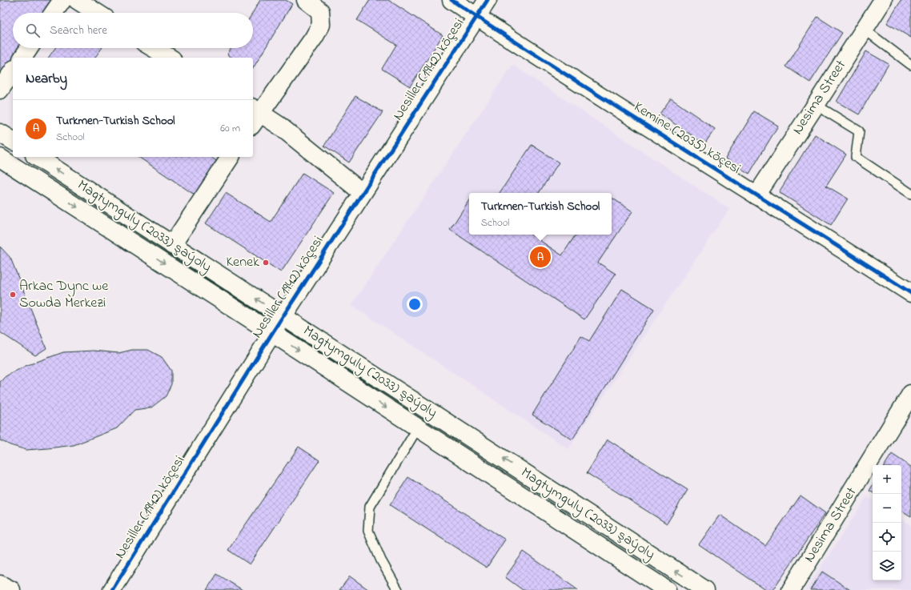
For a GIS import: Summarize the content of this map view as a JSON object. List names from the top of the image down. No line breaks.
{"streets":{"street":["Nesiller (1942) köçesi","Nesima Street","Kemine (2035) köçesi","Magtymguly (2033) şaýoly"]},"crossings":[["Nesiller (1942) köçesi","Kemine (2035) köçesi"],["Nesiller (1942) köçesi","Magtymguly (2033) şaýoly"],["Nesima Street","Kemine (2035) köçesi"]],"places":["Kenek","Arkac Dync we Sowda Merkezi"],"page":{"search":"Search here","heading":"Nearby","list":[{"mark":"A","name":"Turkmen-Turkish School","note":"School","value":"60 m"}],"popup":["Turkmen-Turkish School","School"],"pins":"A","map_buttons":["+","−"]}}
